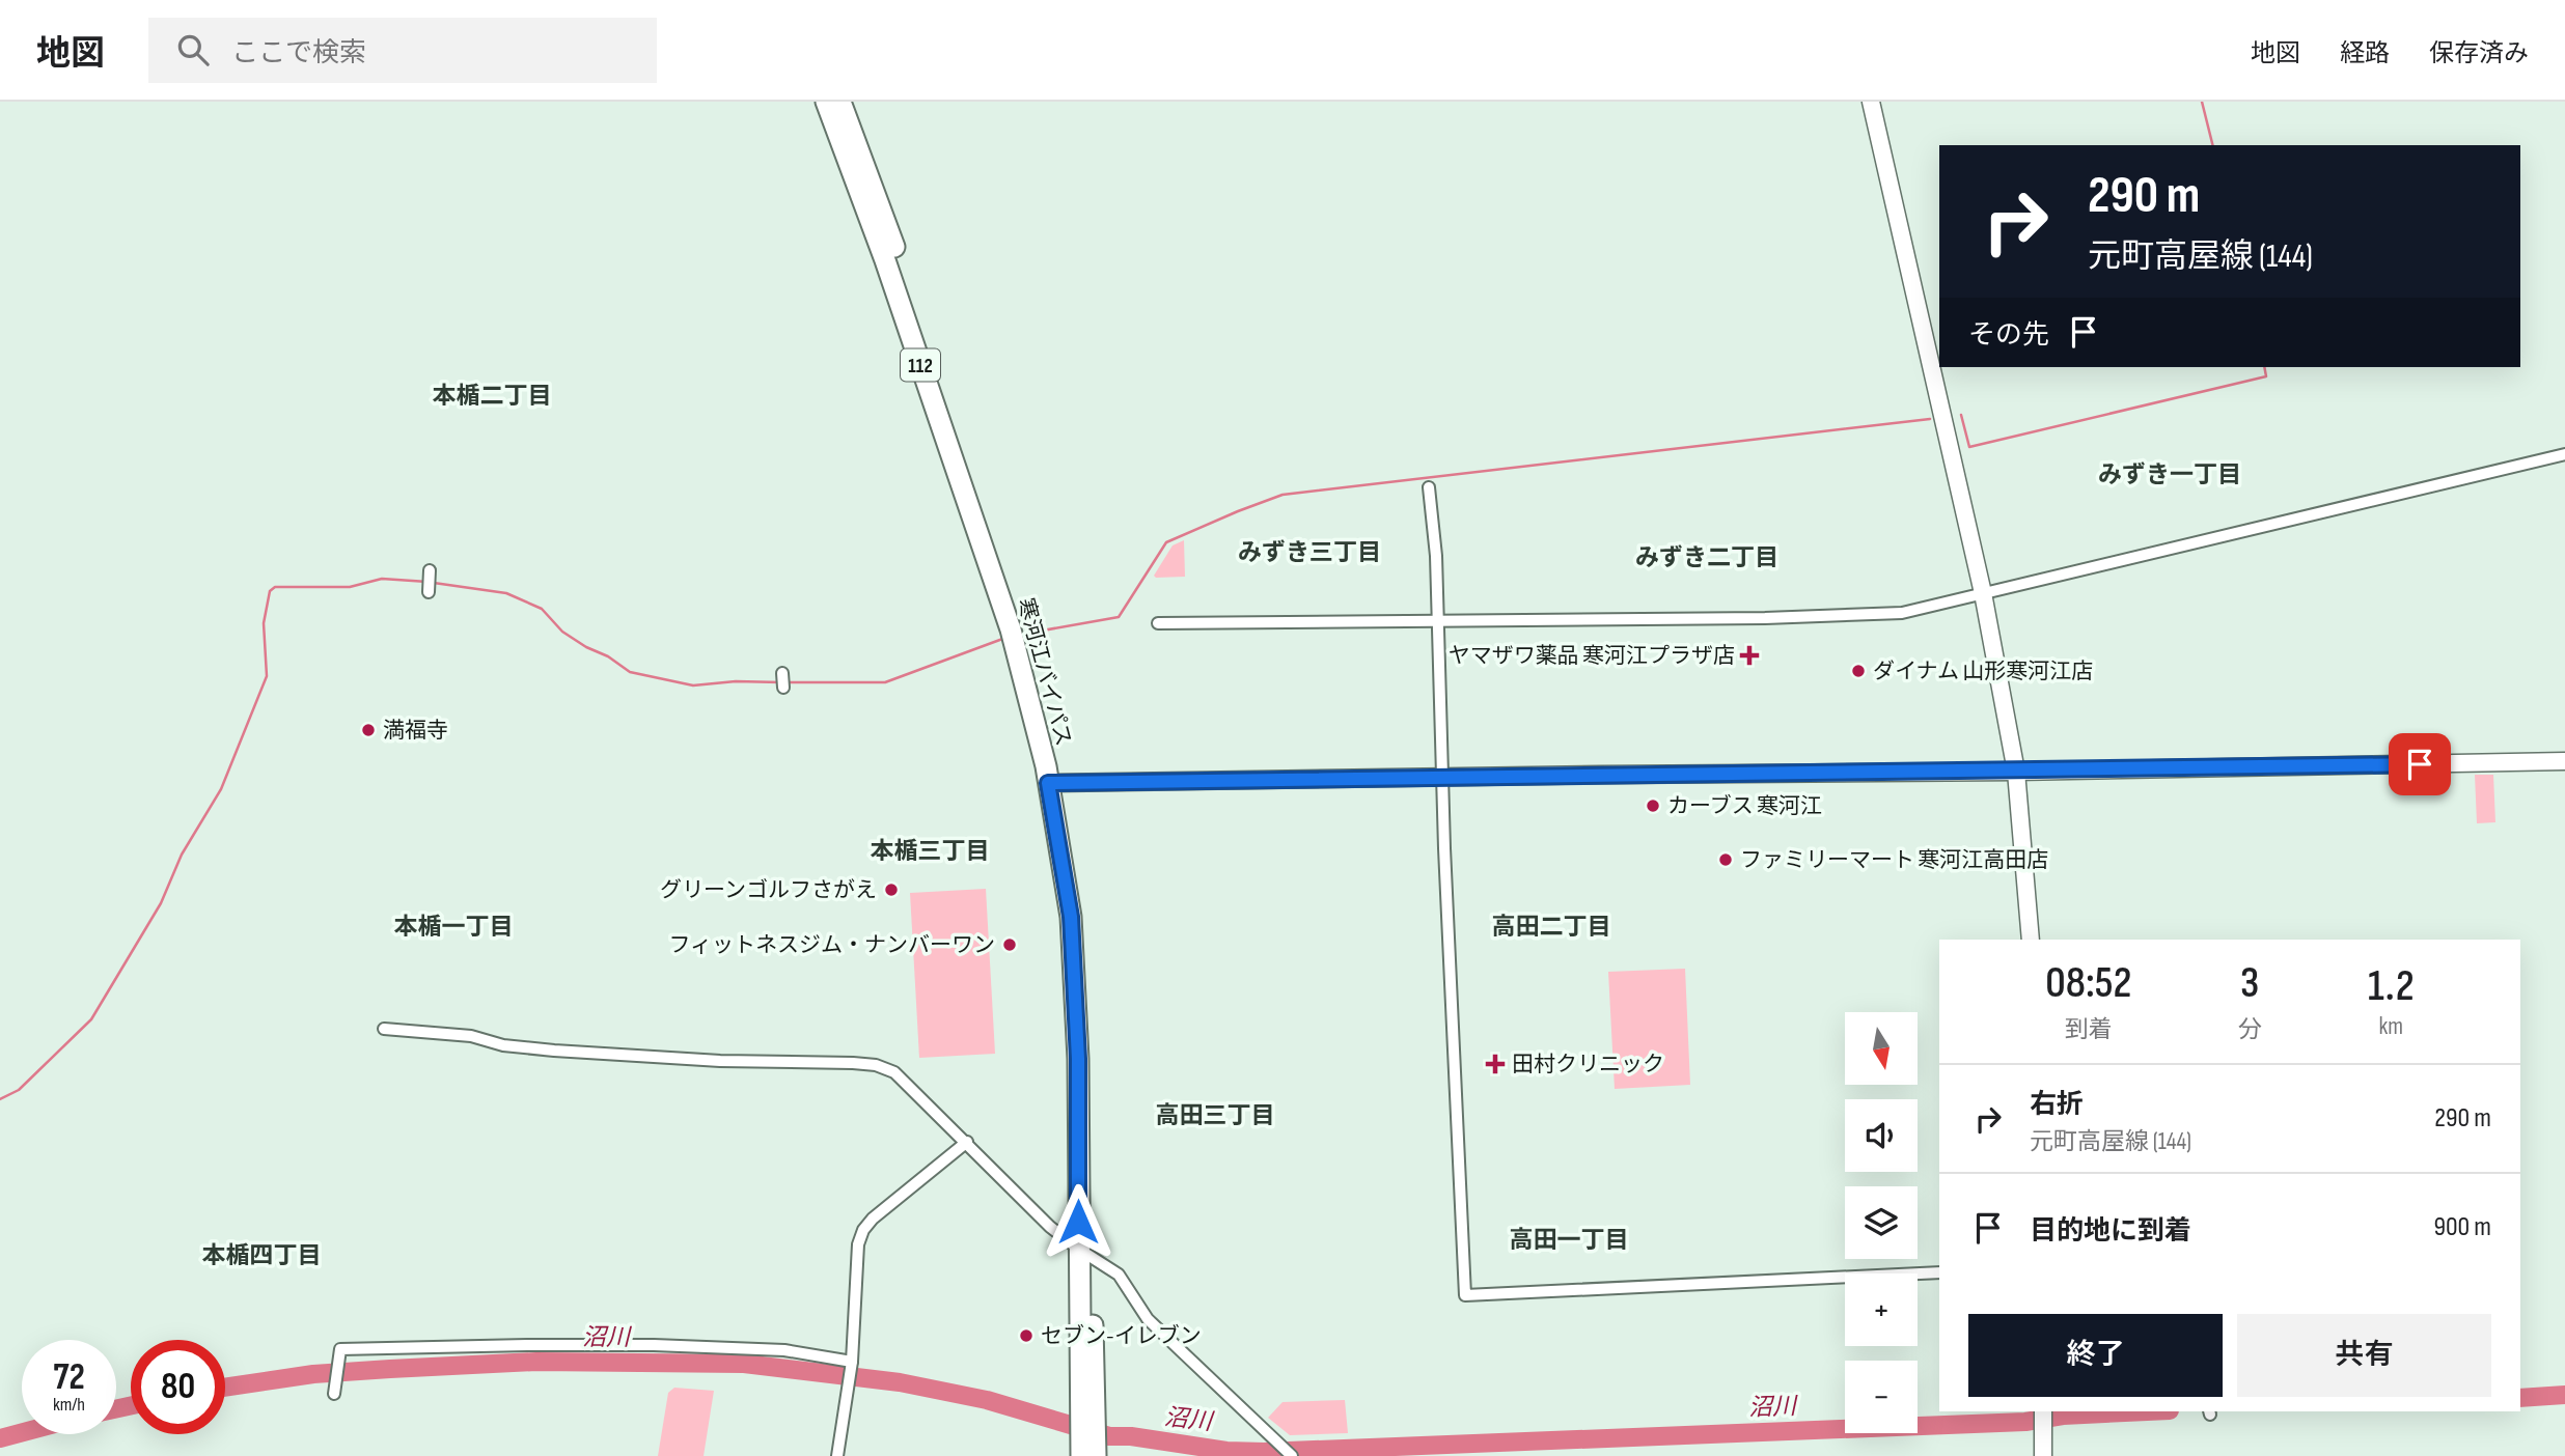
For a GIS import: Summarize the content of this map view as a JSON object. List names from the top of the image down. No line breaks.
{"streets":{"highway":["112","寒河江バイパス"]},"districts":["本楯二丁目","みずき一丁目","みずき三丁目","みずき二丁目","本楯三丁目","本楯一丁目","高田二丁目","高田三丁目","高田一丁目","本楯四丁目"],"water":["沼川"],"places":{"health":["ヤマザワ薬品 寒河江プラザ店","田村クリニック"],"other":["ダイナム 山形寒河江店","満福寺","カーブス 寒河江","ファミリーマート 寒河江高田店","グリーンゴルフさがえ","フィットネスジム・ナンバーワン","セブン-イレブン"]},"north":"bottom","page":{"header":"地図","search":"ここで検索","nav":["地図","経路","保存済み"],"turn":["290 m","元町高屋線 (144)"],"then":"その先","eta":["08:52","到着","3","分","1.2","km"],"map_buttons":["+","−"],"list":[{"name":"右折","note":"元町高屋線 (144)","value":"290 m"},{"name":"目的地に到着","value":"900 m"}],"buttons":["終了","共有"],"speed":"72 km/h","limit":"80"}}
